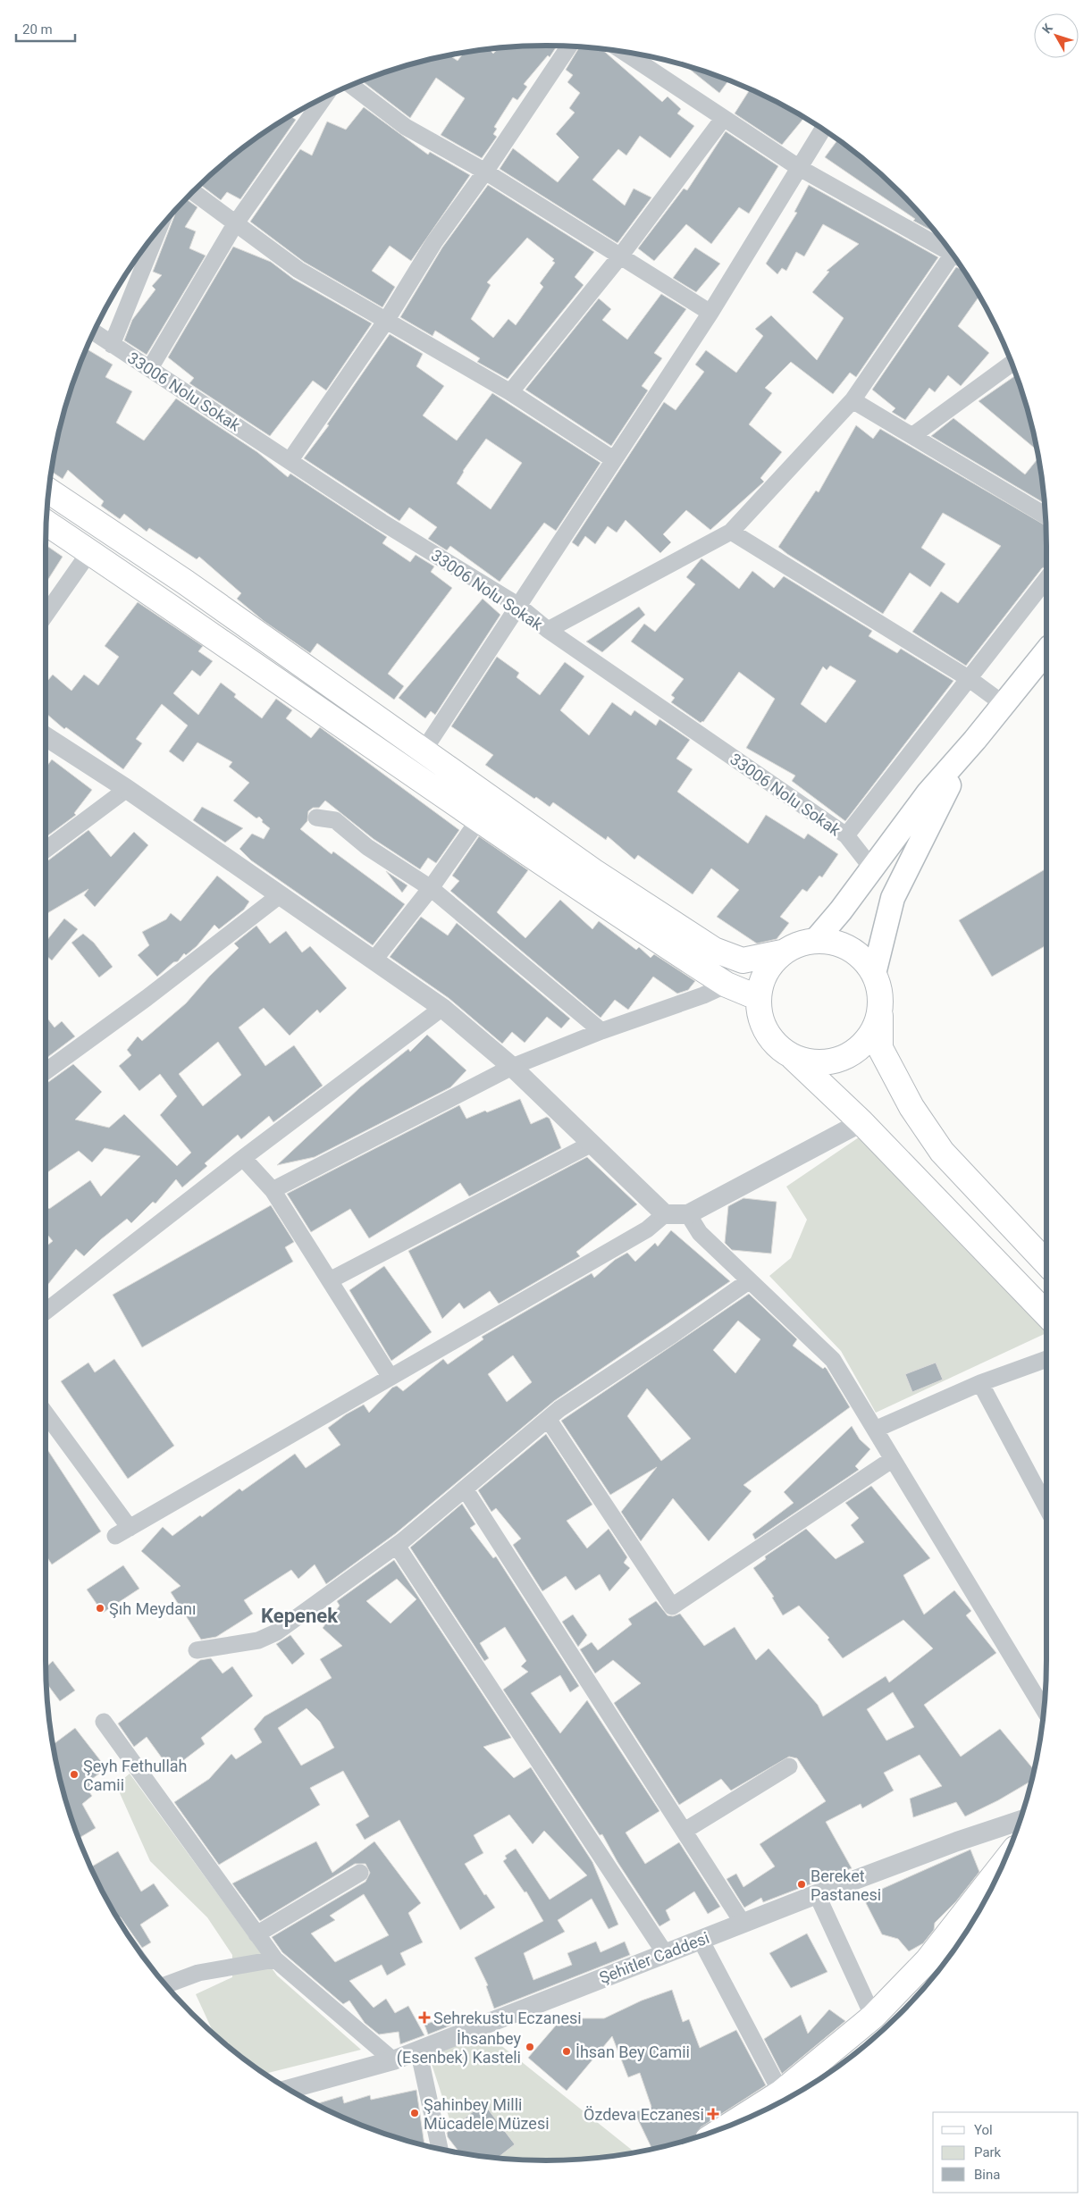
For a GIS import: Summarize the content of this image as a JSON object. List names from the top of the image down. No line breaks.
{"streets":{"street":["33006 Nolu Sokak","Şehitler Caddesi"]},"districts":["Kepenek"],"places":{"other":["Şıh Meydanı","Şeyh Fethullah Camii","Bereket Pastanesi","İhsanbey (Esenbek) Kasteli","İhsan Bey Camii","Şahinbey Milli Mücadele Müzesi"],"health":["Sehrekustu Eczanesi","Özdeva Eczanesi"]},"legend":["Yol","Park","Bina"],"scale_bar":"20 m","north":"top left"}
